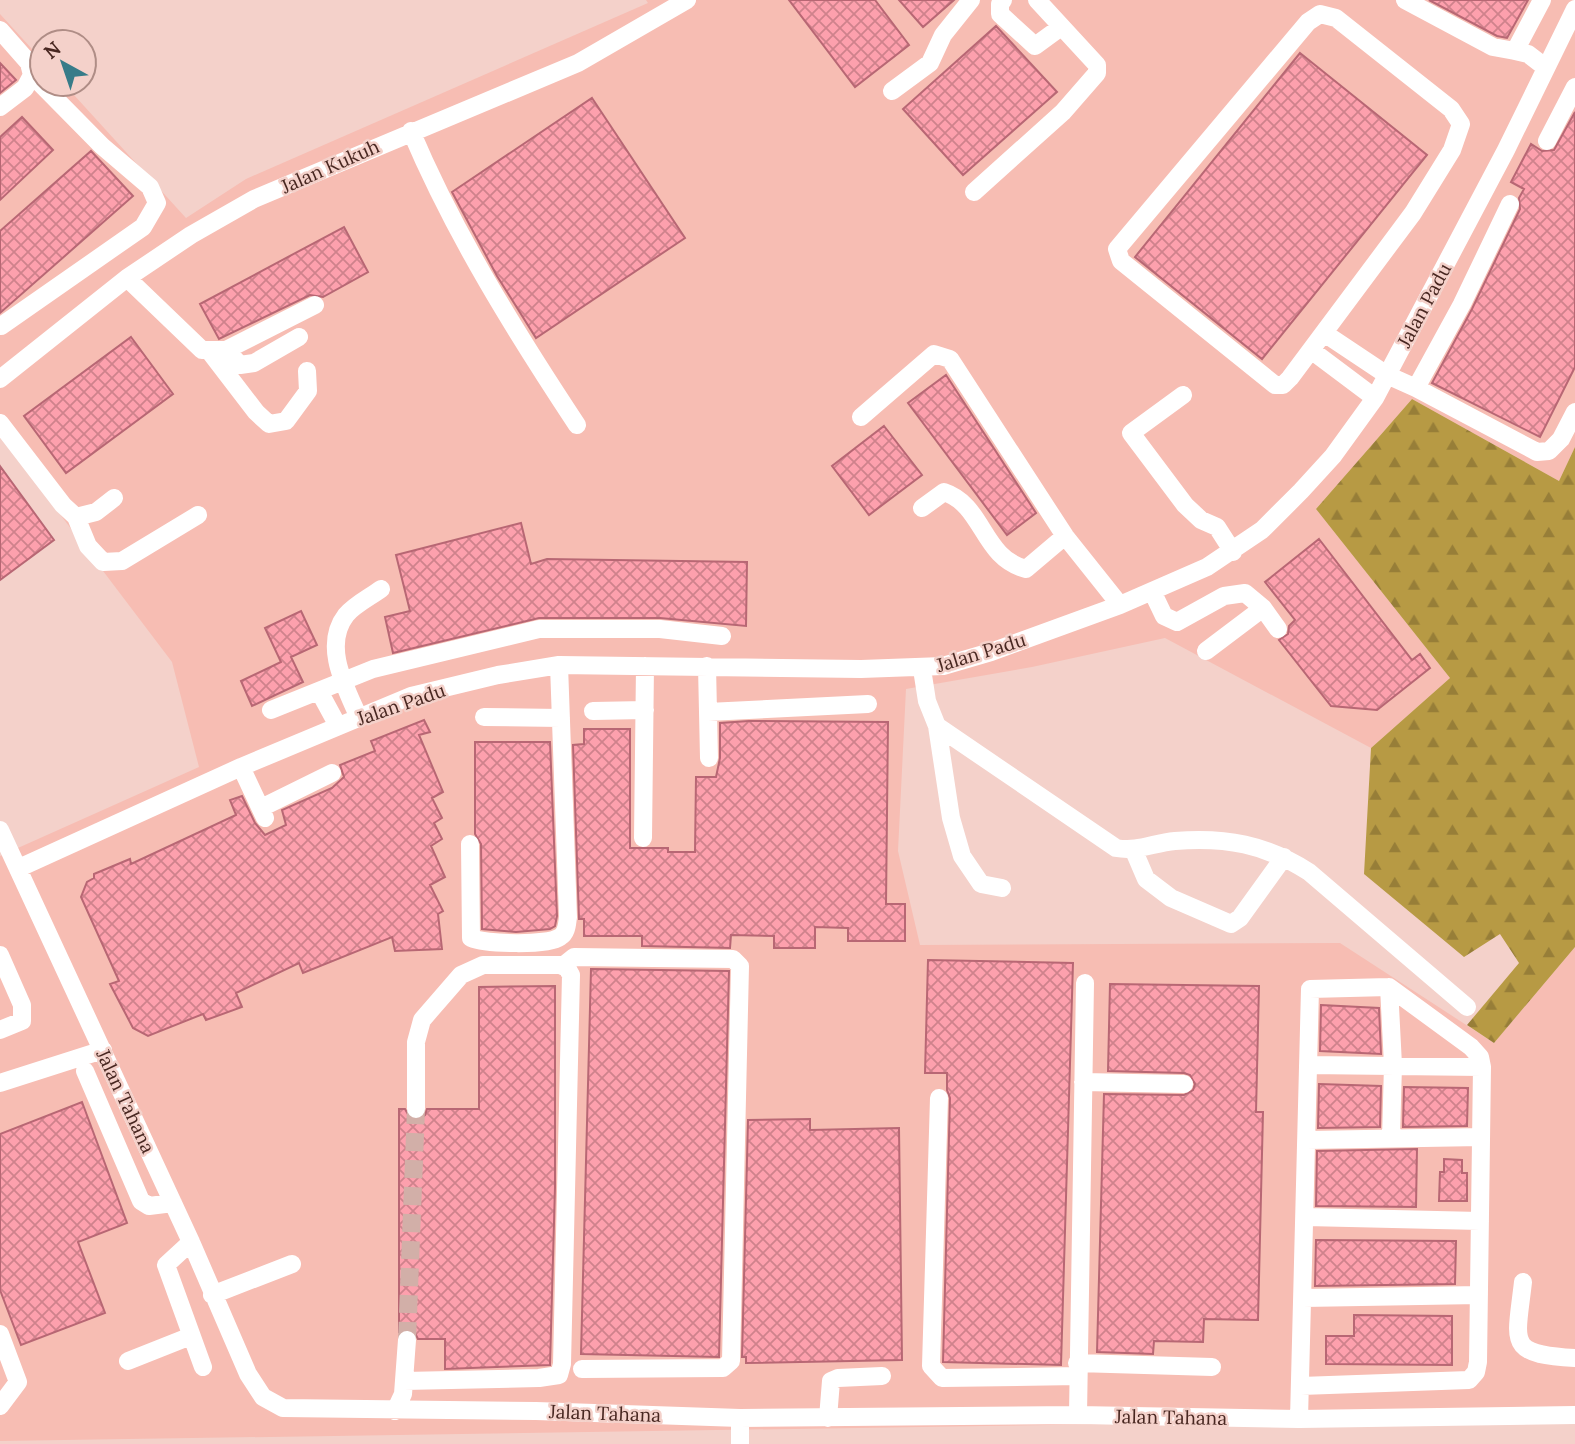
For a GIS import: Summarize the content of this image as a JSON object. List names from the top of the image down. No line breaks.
{"streets":{"street":["Jalan Kukuh","Jalan Padu","Jalan Tahana"]},"crossings":[["Jalan Padu","Jalan Tahana"]],"north":"top left"}
